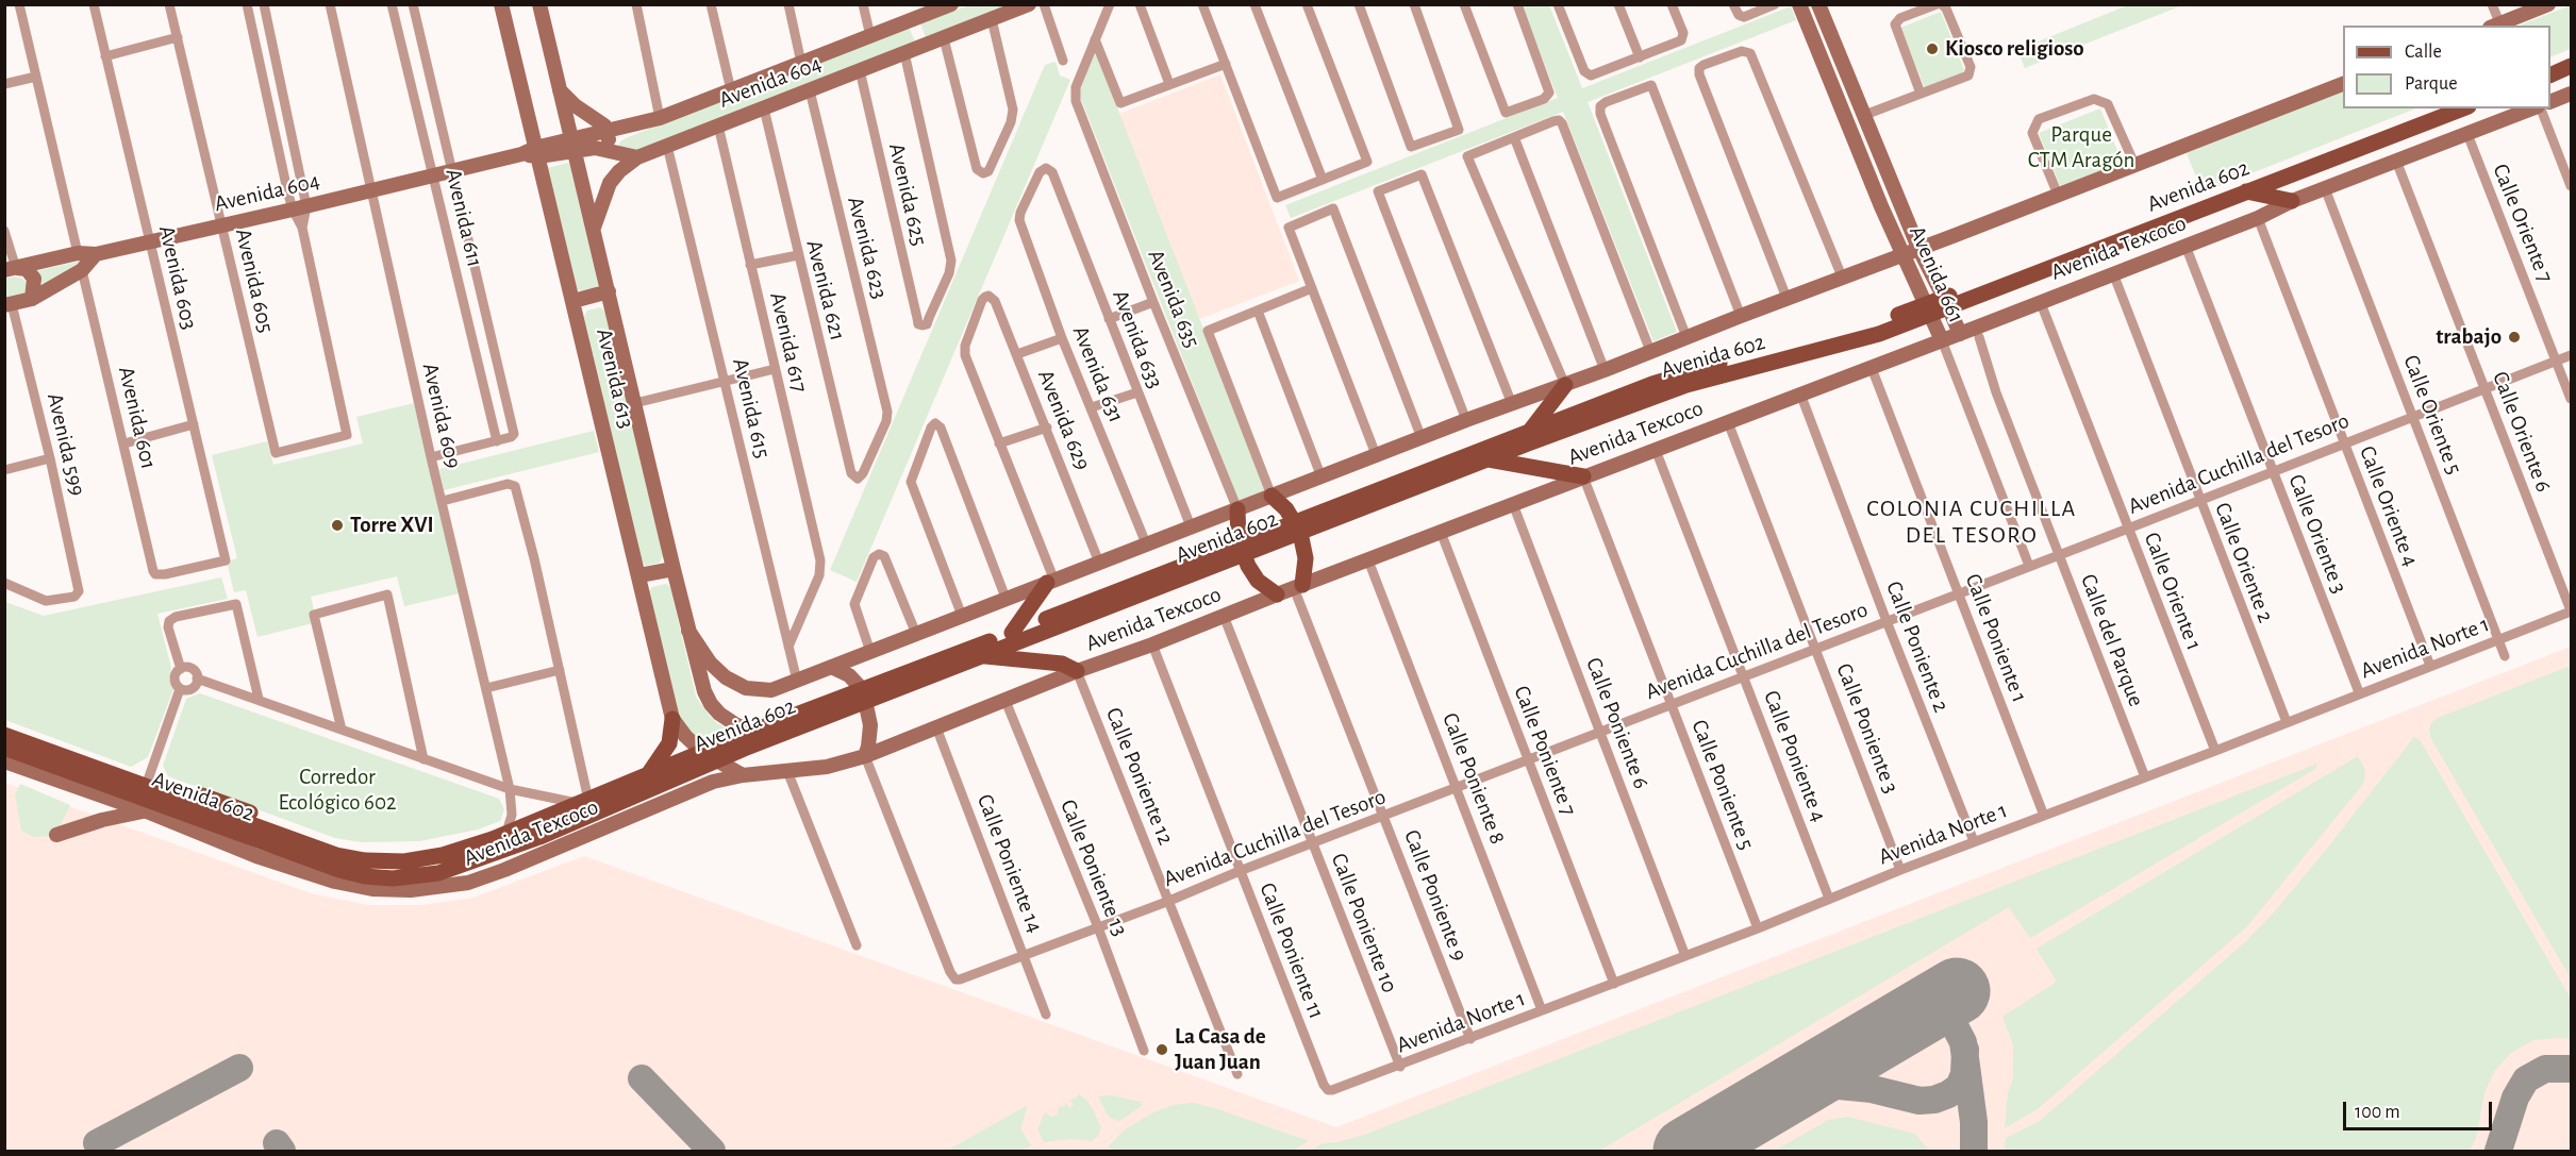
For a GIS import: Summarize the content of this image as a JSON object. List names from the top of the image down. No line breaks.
{"streets":{"main road":["Avenida 604","Avenida 602","Avenida Texcoco","Avenida 661","Avenida 613"],"street":["Avenida 625","Avenida 611","Calle Oriente 7","Avenida 623","Avenida 603","Avenida 605","Avenida 621","Avenida 635","Avenida 633","Avenida 617","Avenida 631","Avenida 615","Calle Oriente 5","Avenida 609","Avenida 601","Avenida 629","Calle Oriente 6","Avenida 599","Avenida Cuchilla del Tesoro","Calle Oriente 4","Calle Oriente 3","Calle Oriente 2","Calle Oriente 1","Calle Poniente 1","Calle del Parque","Calle Poniente 2","Avenida Norte 1","Calle Poniente 6","Calle Poniente 3","Calle Poniente 7","Calle Poniente 4","Calle Poniente 12","Calle Poniente 8","Calle Poniente 5","Calle Poniente 14","Calle Poniente 13","Calle Poniente 9","Calle Poniente 10","Calle Poniente 11"]},"crossings":[["Avenida 604","Avenida 625"],["Avenida 604","Avenida 611"],["Avenida 604","Avenida 623"],["Avenida 604","Avenida 603"],["Avenida 604","Avenida 605"],["Avenida 604","Avenida 621"],["Avenida 604","Avenida 617"],["Avenida 604","Avenida 613"],["Avenida 604","Avenida 615"],["Avenida 604","Avenida 609"],["Avenida 602","Avenida 661"],["Avenida 602","Avenida 635"],["Avenida 602","Avenida 633"],["Avenida 602","Avenida 631"],["Avenida 602","Avenida 613"],["Avenida 602","Avenida 615"],["Avenida 602","Avenida 609"],["Avenida 602","Avenida 629"],["Calle Oriente 7","Avenida Texcoco"],["Calle Oriente 7","Avenida Cuchilla del Tesoro"],["Avenida 623","Avenida 621"],["Avenida Texcoco","Avenida 661"],["Avenida Texcoco","Calle Oriente 5"],["Avenida Texcoco","Calle Oriente 6"],["Avenida Texcoco","Avenida Cuchilla del Tesoro"],["Avenida Texcoco","Calle Oriente 4"],["Avenida Texcoco","Calle Oriente 3"],["Avenida Texcoco","Calle Oriente 2"],["Avenida Texcoco","Calle Oriente 1"],["Avenida Texcoco","Calle Poniente 1"],["Avenida Texcoco","Calle Poniente 2"],["Avenida Texcoco","Calle Poniente 6"],["Avenida Texcoco","Calle Poniente 3"],["Avenida Texcoco","Calle Poniente 7"],["Avenida Texcoco","Calle Poniente 4"],["Avenida Texcoco","Calle Poniente 12"],["Avenida Texcoco","Calle Poniente 8"],["Avenida Texcoco","Calle Poniente 5"],["Avenida Texcoco","Calle Poniente 14"],["Avenida Texcoco","Calle Poniente 13"],["Avenida Texcoco","Calle Poniente 9"],["Avenida Texcoco","Calle Poniente 10"],["Avenida Texcoco","Calle Poniente 11"],["Avenida 661","Avenida Cuchilla del Tesoro"],["Avenida 603","Avenida 601"],["Avenida 633","Avenida 631"],["Avenida 617","Avenida 615"],["Calle Oriente 5","Avenida Cuchilla del Tesoro"],["Calle Oriente 5","Avenida Norte 1"],["Calle Oriente 6","Avenida Cuchilla del Tesoro"],["Calle Oriente 6","Avenida Norte 1"],["Avenida Cuchilla del Tesoro","Calle Oriente 4"],["Avenida Cuchilla del Tesoro","Calle Oriente 3"],["Avenida Cuchilla del Tesoro","Calle Oriente 2"],["Avenida Cuchilla del Tesoro","Calle Oriente 1"],["Avenida Cuchilla del Tesoro","Calle Poniente 1"],["Avenida Cuchilla del Tesoro","Calle del Parque"],["Avenida Cuchilla del Tesoro","Calle Poniente 2"],["Avenida Cuchilla del Tesoro","Calle Poniente 6"],["Avenida Cuchilla del Tesoro","Calle Poniente 3"],["Avenida Cuchilla del Tesoro","Calle Poniente 7"],["Avenida Cuchilla del Tesoro","Calle Poniente 4"],["Avenida Cuchilla del Tesoro","Calle Poniente 12"],["Avenida Cuchilla del Tesoro","Calle Poniente 8"],["Avenida Cuchilla del Tesoro","Calle Poniente 5"],["Avenida Cuchilla del Tesoro","Calle Poniente 14"],["Avenida Cuchilla del Tesoro","Calle Poniente 13"],["Avenida Cuchilla del Tesoro","Calle Poniente 9"],["Avenida Cuchilla del Tesoro","Calle Poniente 10"],["Avenida Cuchilla del Tesoro","Calle Poniente 11"],["Calle Oriente 4","Avenida Norte 1"],["Calle Oriente 3","Avenida Norte 1"],["Calle Oriente 2","Avenida Norte 1"],["Calle Oriente 1","Avenida Norte 1"],["Calle Poniente 1","Avenida Norte 1"],["Calle del Parque","Avenida Norte 1"],["Calle Poniente 2","Avenida Norte 1"],["Avenida Norte 1","Calle Poniente 6"],["Avenida Norte 1","Calle Poniente 3"],["Avenida Norte 1","Calle Poniente 7"],["Avenida Norte 1","Calle Poniente 4"],["Avenida Norte 1","Calle Poniente 8"],["Avenida Norte 1","Calle Poniente 5"],["Avenida Norte 1","Calle Poniente 9"],["Avenida Norte 1","Calle Poniente 10"],["Avenida Norte 1","Calle Poniente 11"]],"districts":["COLONIA CUCHILLA DEL TESORO"],"parks":["Parque CTM Aragón","Corredor Ecológico 602"],"places":["Kiosco religioso","trabajo","Torre XVI","La Casa de Juan Juan"],"legend":["Calle","Parque"],"scale_bar":"100 m"}
